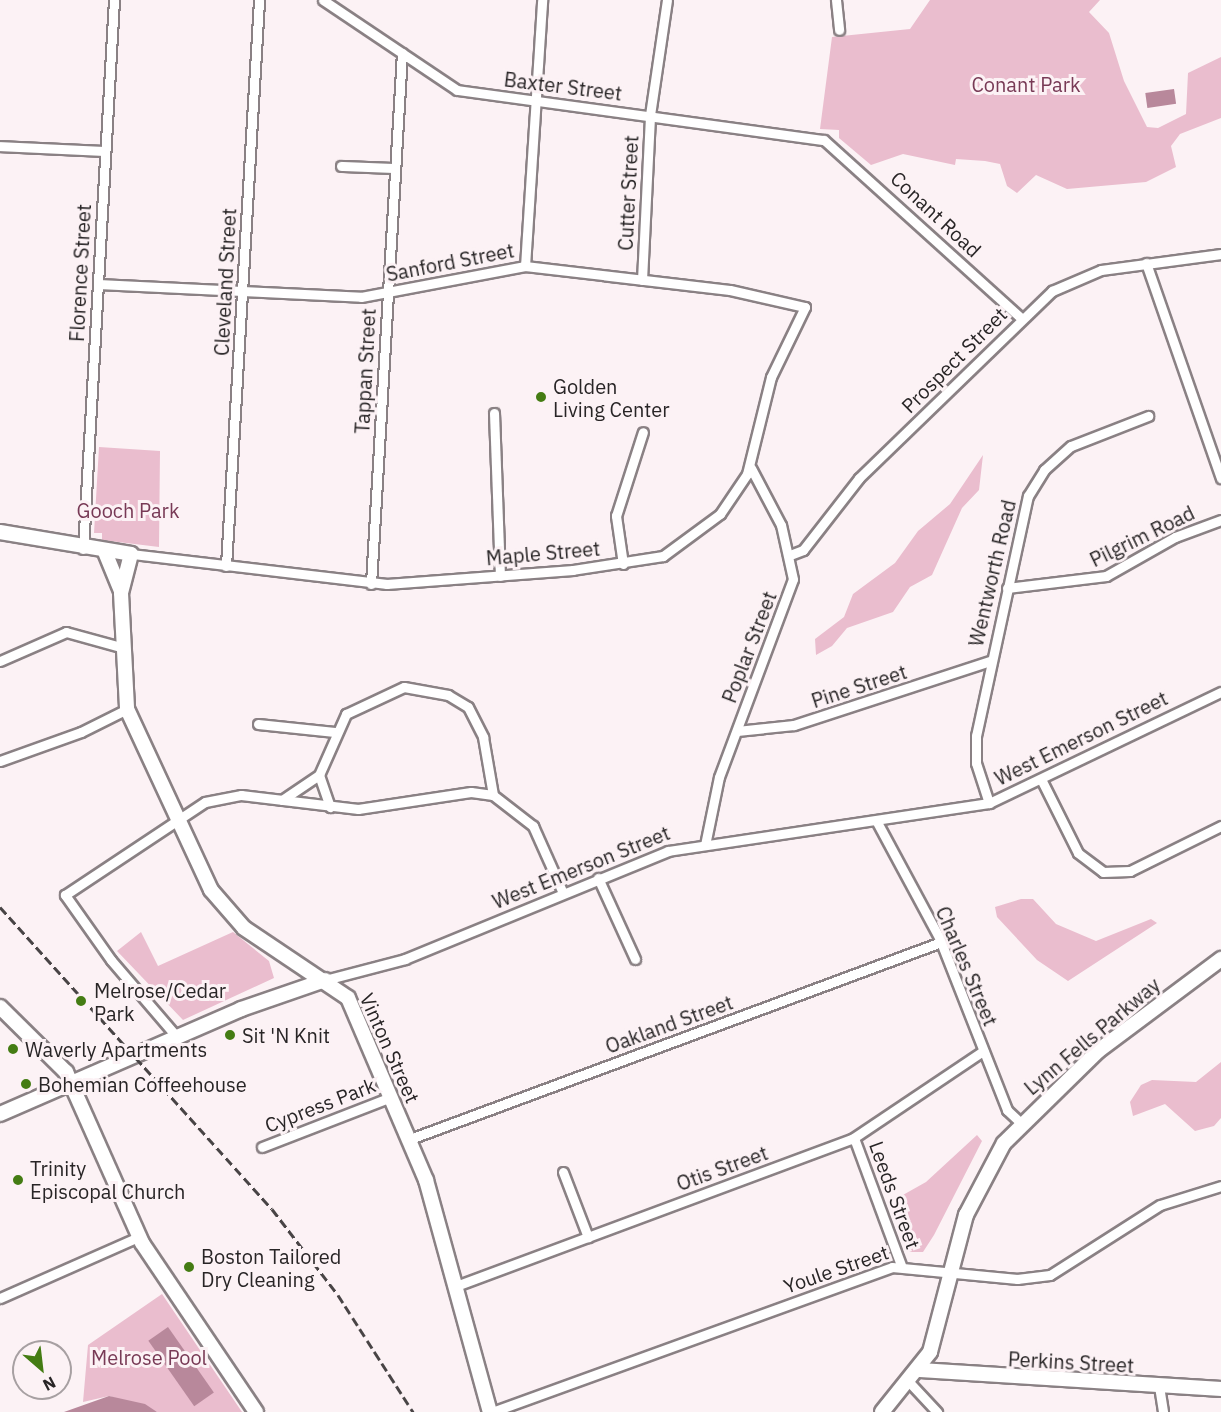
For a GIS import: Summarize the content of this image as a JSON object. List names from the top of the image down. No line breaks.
{"streets":{"street":["Baxter Street","Cutter Street","Conant Road","Sanford Street","Florence Street","Cleveland Street","Prospect Street","Tappan Street","Pilgrim Road","Maple Street","Wentworth Road","Poplar Street","Pine Street","West Emerson Street","Charles Street","Oakland Street","Lynn Fells Parkway","Vinton Street","Cypress Park","Otis Street","Leeds Street","Youle Street","Perkins Street"]},"crossings":[["Baxter Street","Cutter Street"],["Baxter Street","Conant Road"],["Baxter Street","Tappan Street"],["Cutter Street","Sanford Street"],["Conant Road","Prospect Street"],["Sanford Street","Florence Street"],["Sanford Street","Cleveland Street"],["Sanford Street","Tappan Street"],["Sanford Street","Maple Street"],["Cleveland Street","Maple Street"],["Prospect Street","Poplar Street"],["Tappan Street","Maple Street"],["Pilgrim Road","Wentworth Road"],["Maple Street","Poplar Street"],["Maple Street","Vinton Street"],["Wentworth Road","Pine Street"],["Wentworth Road","West Emerson Street"],["Poplar Street","Pine Street"],["Poplar Street","West Emerson Street"],["West Emerson Street","Charles Street"],["West Emerson Street","Vinton Street"],["Charles Street","Oakland Street"],["Charles Street","Lynn Fells Parkway"],["Charles Street","Otis Street"],["Oakland Street","Vinton Street"],["Lynn Fells Parkway","Youle Street"],["Lynn Fells Parkway","Perkins Street"],["Vinton Street","Cypress Park"],["Vinton Street","Otis Street"],["Vinton Street","Youle Street"],["Otis Street","Leeds Street"],["Leeds Street","Youle Street"]],"parks":["Conant Park","Gooch Park","Melrose Pool"],"places":["Golden Living Center","Melrose/Cedar Park","Sit 'N Knit","Waverly Apartments","Bohemian Coffeehouse","Trinity Episcopal Church","Boston Tailored Dry Cleaning"],"north":"bottom right"}
